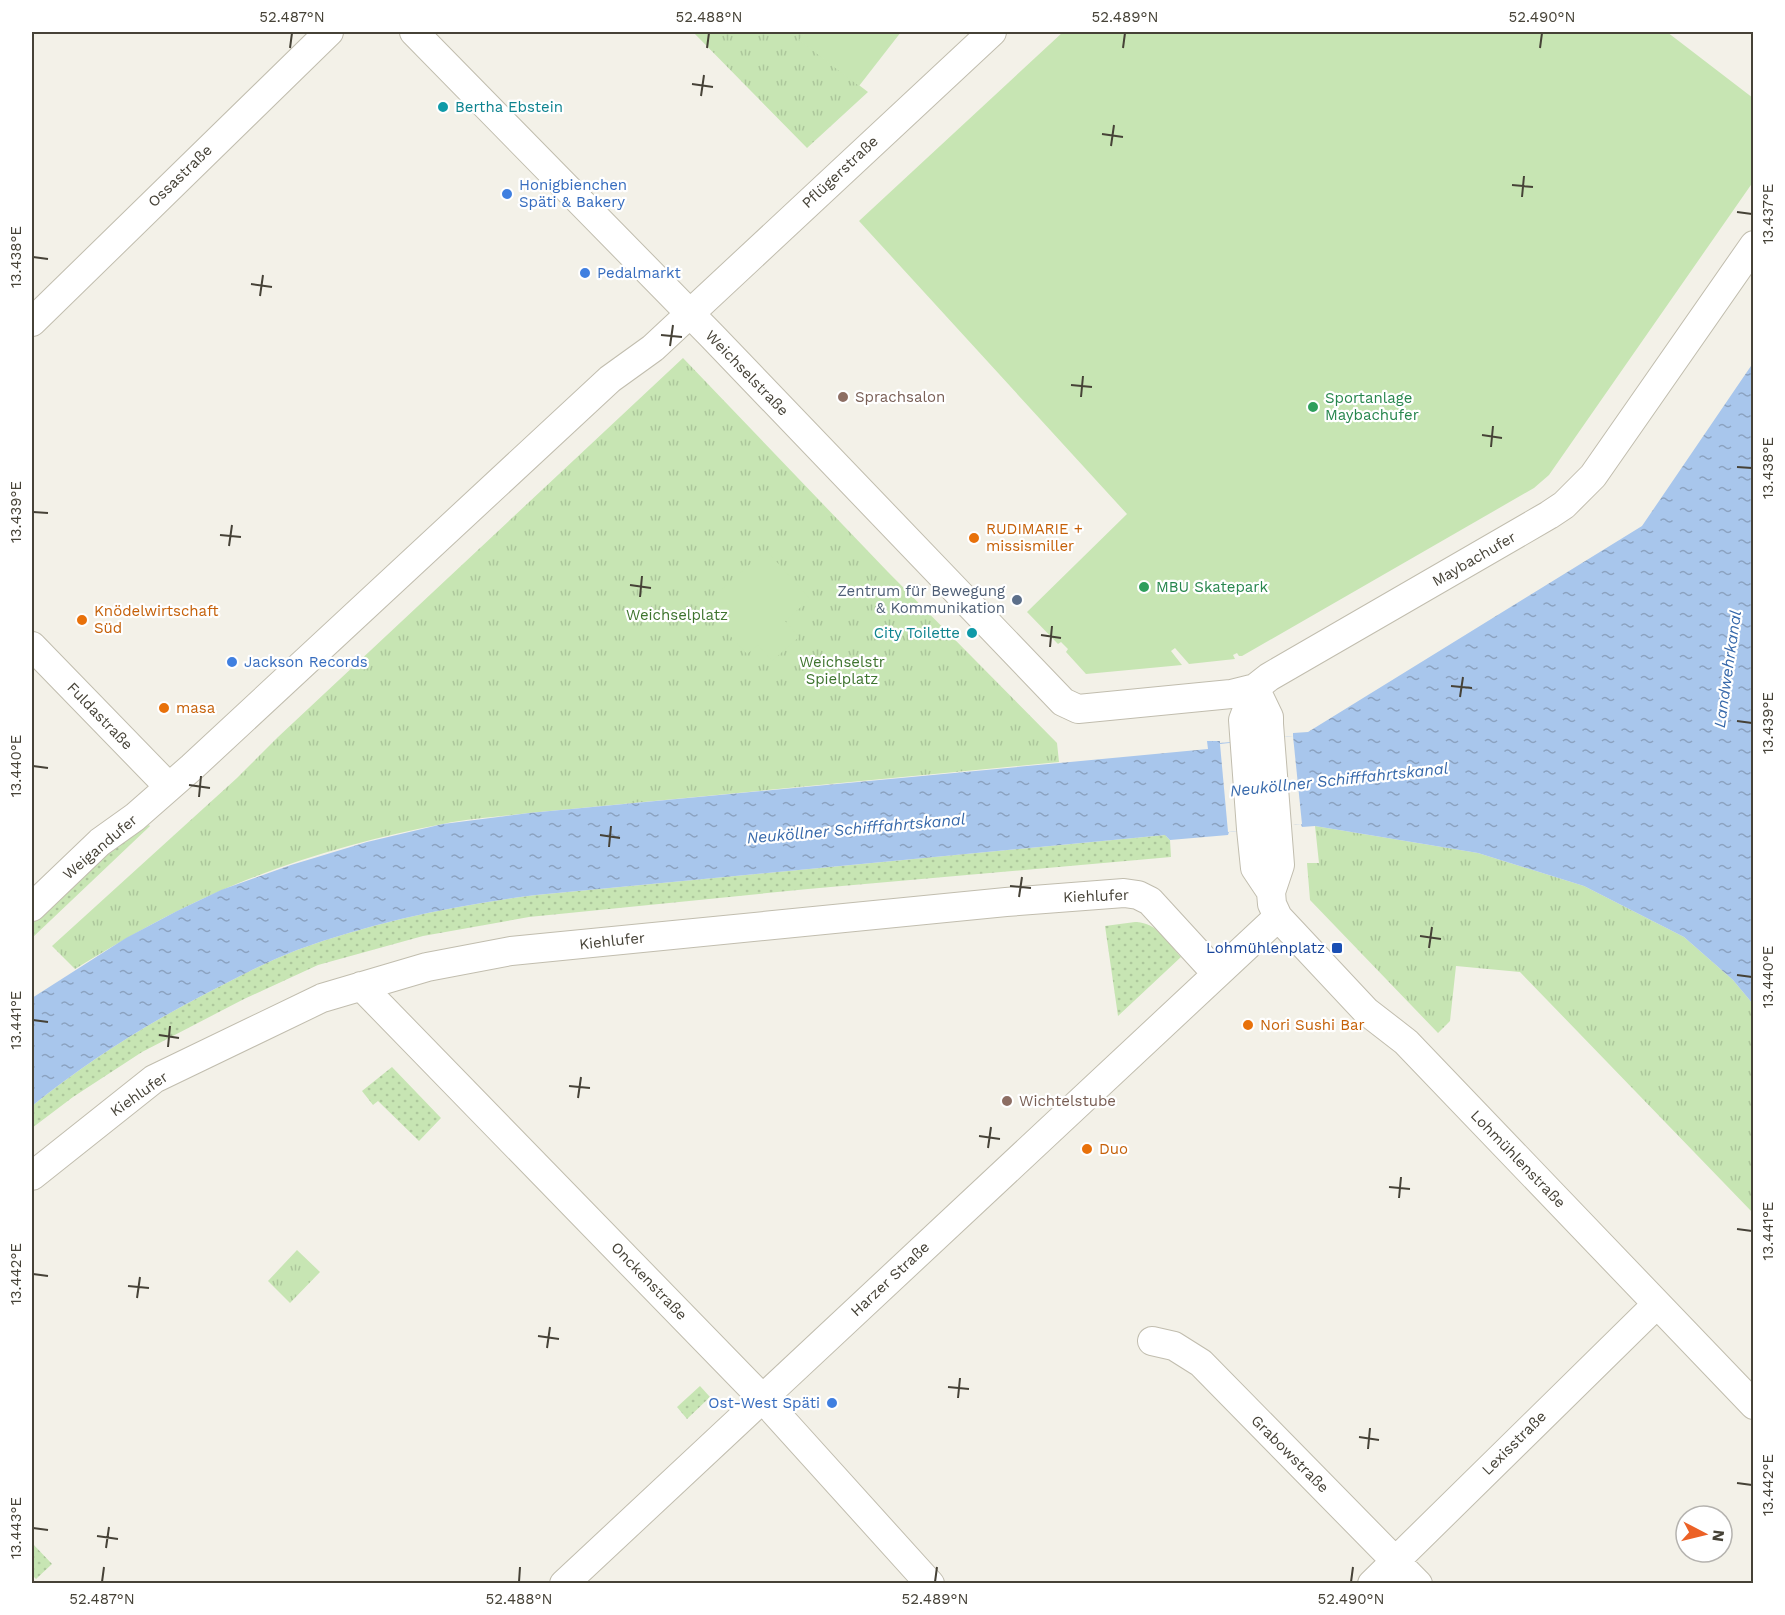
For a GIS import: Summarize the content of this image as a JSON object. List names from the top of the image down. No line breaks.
{"streets":{"street":["Pflügerstraße","Ossastraße","Weichselstraße","Maybachufer","Fuldastraße","Weigandufer","Kiehlufer","Lohmühlenstraße","Harzer Straße","Onckenstraße","Lexisstraße","Grabowstraße"]},"crossings":[["Pflügerstraße","Weichselstraße"],["Weichselstraße","Maybachufer"],["Fuldastraße","Weigandufer"],["Kiehlufer","Harzer Straße"],["Kiehlufer","Onckenstraße"],["Lohmühlenstraße","Lexisstraße"],["Harzer Straße","Onckenstraße"],["Lexisstraße","Grabowstraße"]],"water":["Landwehrkanal","Neuköllner Schifffahrtskanal"],"parks":["Weichselplatz","Weichselstr Spielplatz"],"places":{"other":["Bertha Ebstein","Honigbienchen Späti & Bakery","Pedalmarkt","Sprachsalon","Sportanlage Maybachufer","RUDIMARIE + missismiller","MBU Skatepark","Zentrum für Bewegung & Kommunikation","Knödelwirtschaft Süd","City Toilette","Jackson Records","masa","Nori Sushi Bar","Wichtelstube","Duo","Ost-West Späti"],"transit":["Lohmühlenplatz"]},"north":"right","coordinates":["52.487°N","52.488°N","52.489°N","52.490°N","13.437°E","13.438°E","13.439°E","13.440°E","13.441°E","13.442°E","13.443°E"]}
